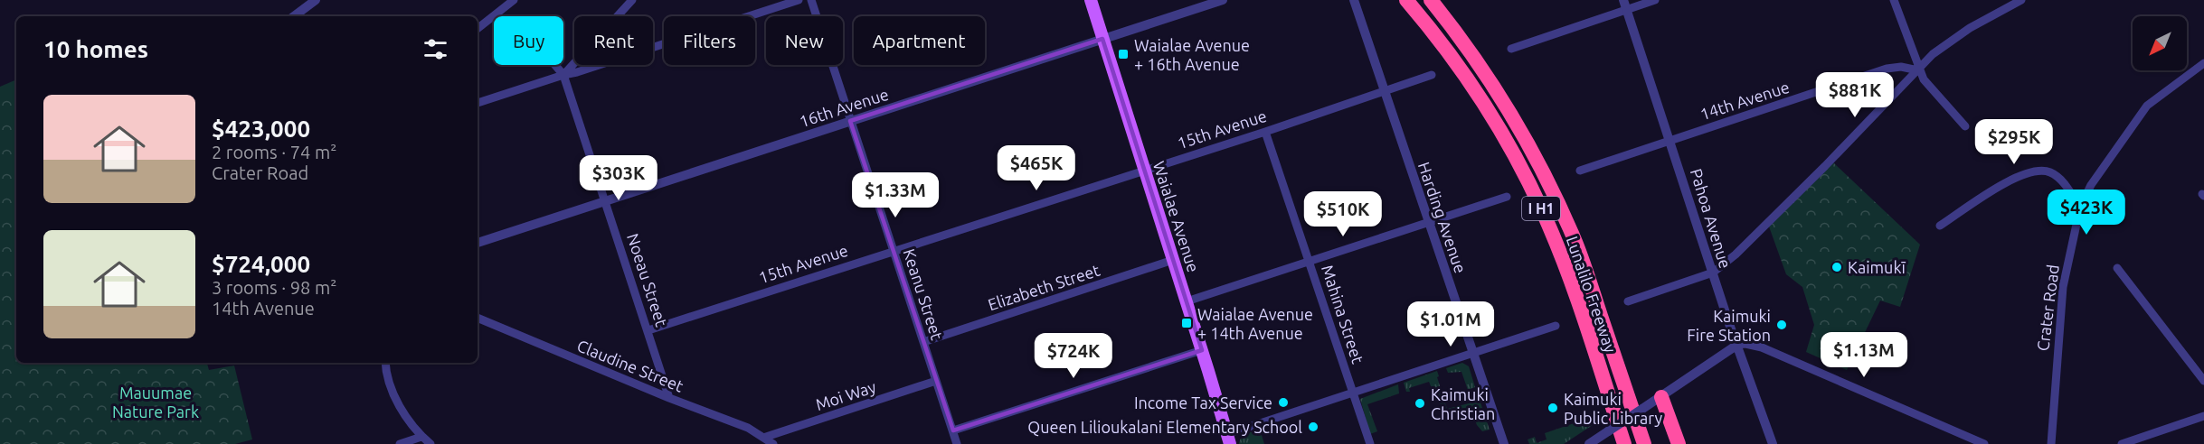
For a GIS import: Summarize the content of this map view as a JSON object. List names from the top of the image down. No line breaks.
{"streets":{"highway":["I H1","Lunalilo Freeway"],"main road":["Waialae Avenue"],"street":["14th Avenue","16th Avenue","15th Avenue","Harding Avenue","Pahoa Avenue","Noeau Street","Elizabeth Street","Keanu Street","Crater Road","Mahina Street","Claudine Street","Moi Way"]},"crossings":[["14th Avenue","Pahoa Avenue"],["16th Avenue","Waialae Avenue"],["16th Avenue","Noeau Street"],["16th Avenue","Keanu Street"],["15th Avenue","Waialae Avenue"],["15th Avenue","Harding Avenue"],["15th Avenue","Noeau Street"],["15th Avenue","Keanu Street"],["15th Avenue","Mahina Street"],["Waialae Avenue","Elizabeth Street"],["Noeau Street","Claudine Street"],["Elizabeth Street","Keanu Street"],["Keanu Street","Moi Way"],["Claudine Street","Moi Way"]],"parks":["Mauumae Nature Park"],"places":{"transit":["Waialae Avenue + 16th Avenue","Waialae Avenue + 14th Avenue"],"other":["Kaimukī","Kaimuki Fire Station","Income Tax Service","Kaimuki Christian","Kaimuki Public Library","Queen Lilioukalani Elementary School"]},"north":"bottom left","page":{"chip":["Buy","Rent","Filters","New","Apartment"],"heading":"10 homes","price":["$881K","$295K","$465K","$303K","$1.33M","$423K","$510K","$1.01M","$1.13M","$724K"],"list":[{"name":"$423,000","note":"2 rooms · 74 m² · Crater Road"},{"name":"$724,000","note":"3 rooms · 98 m² · 14th Avenue"}]}}
